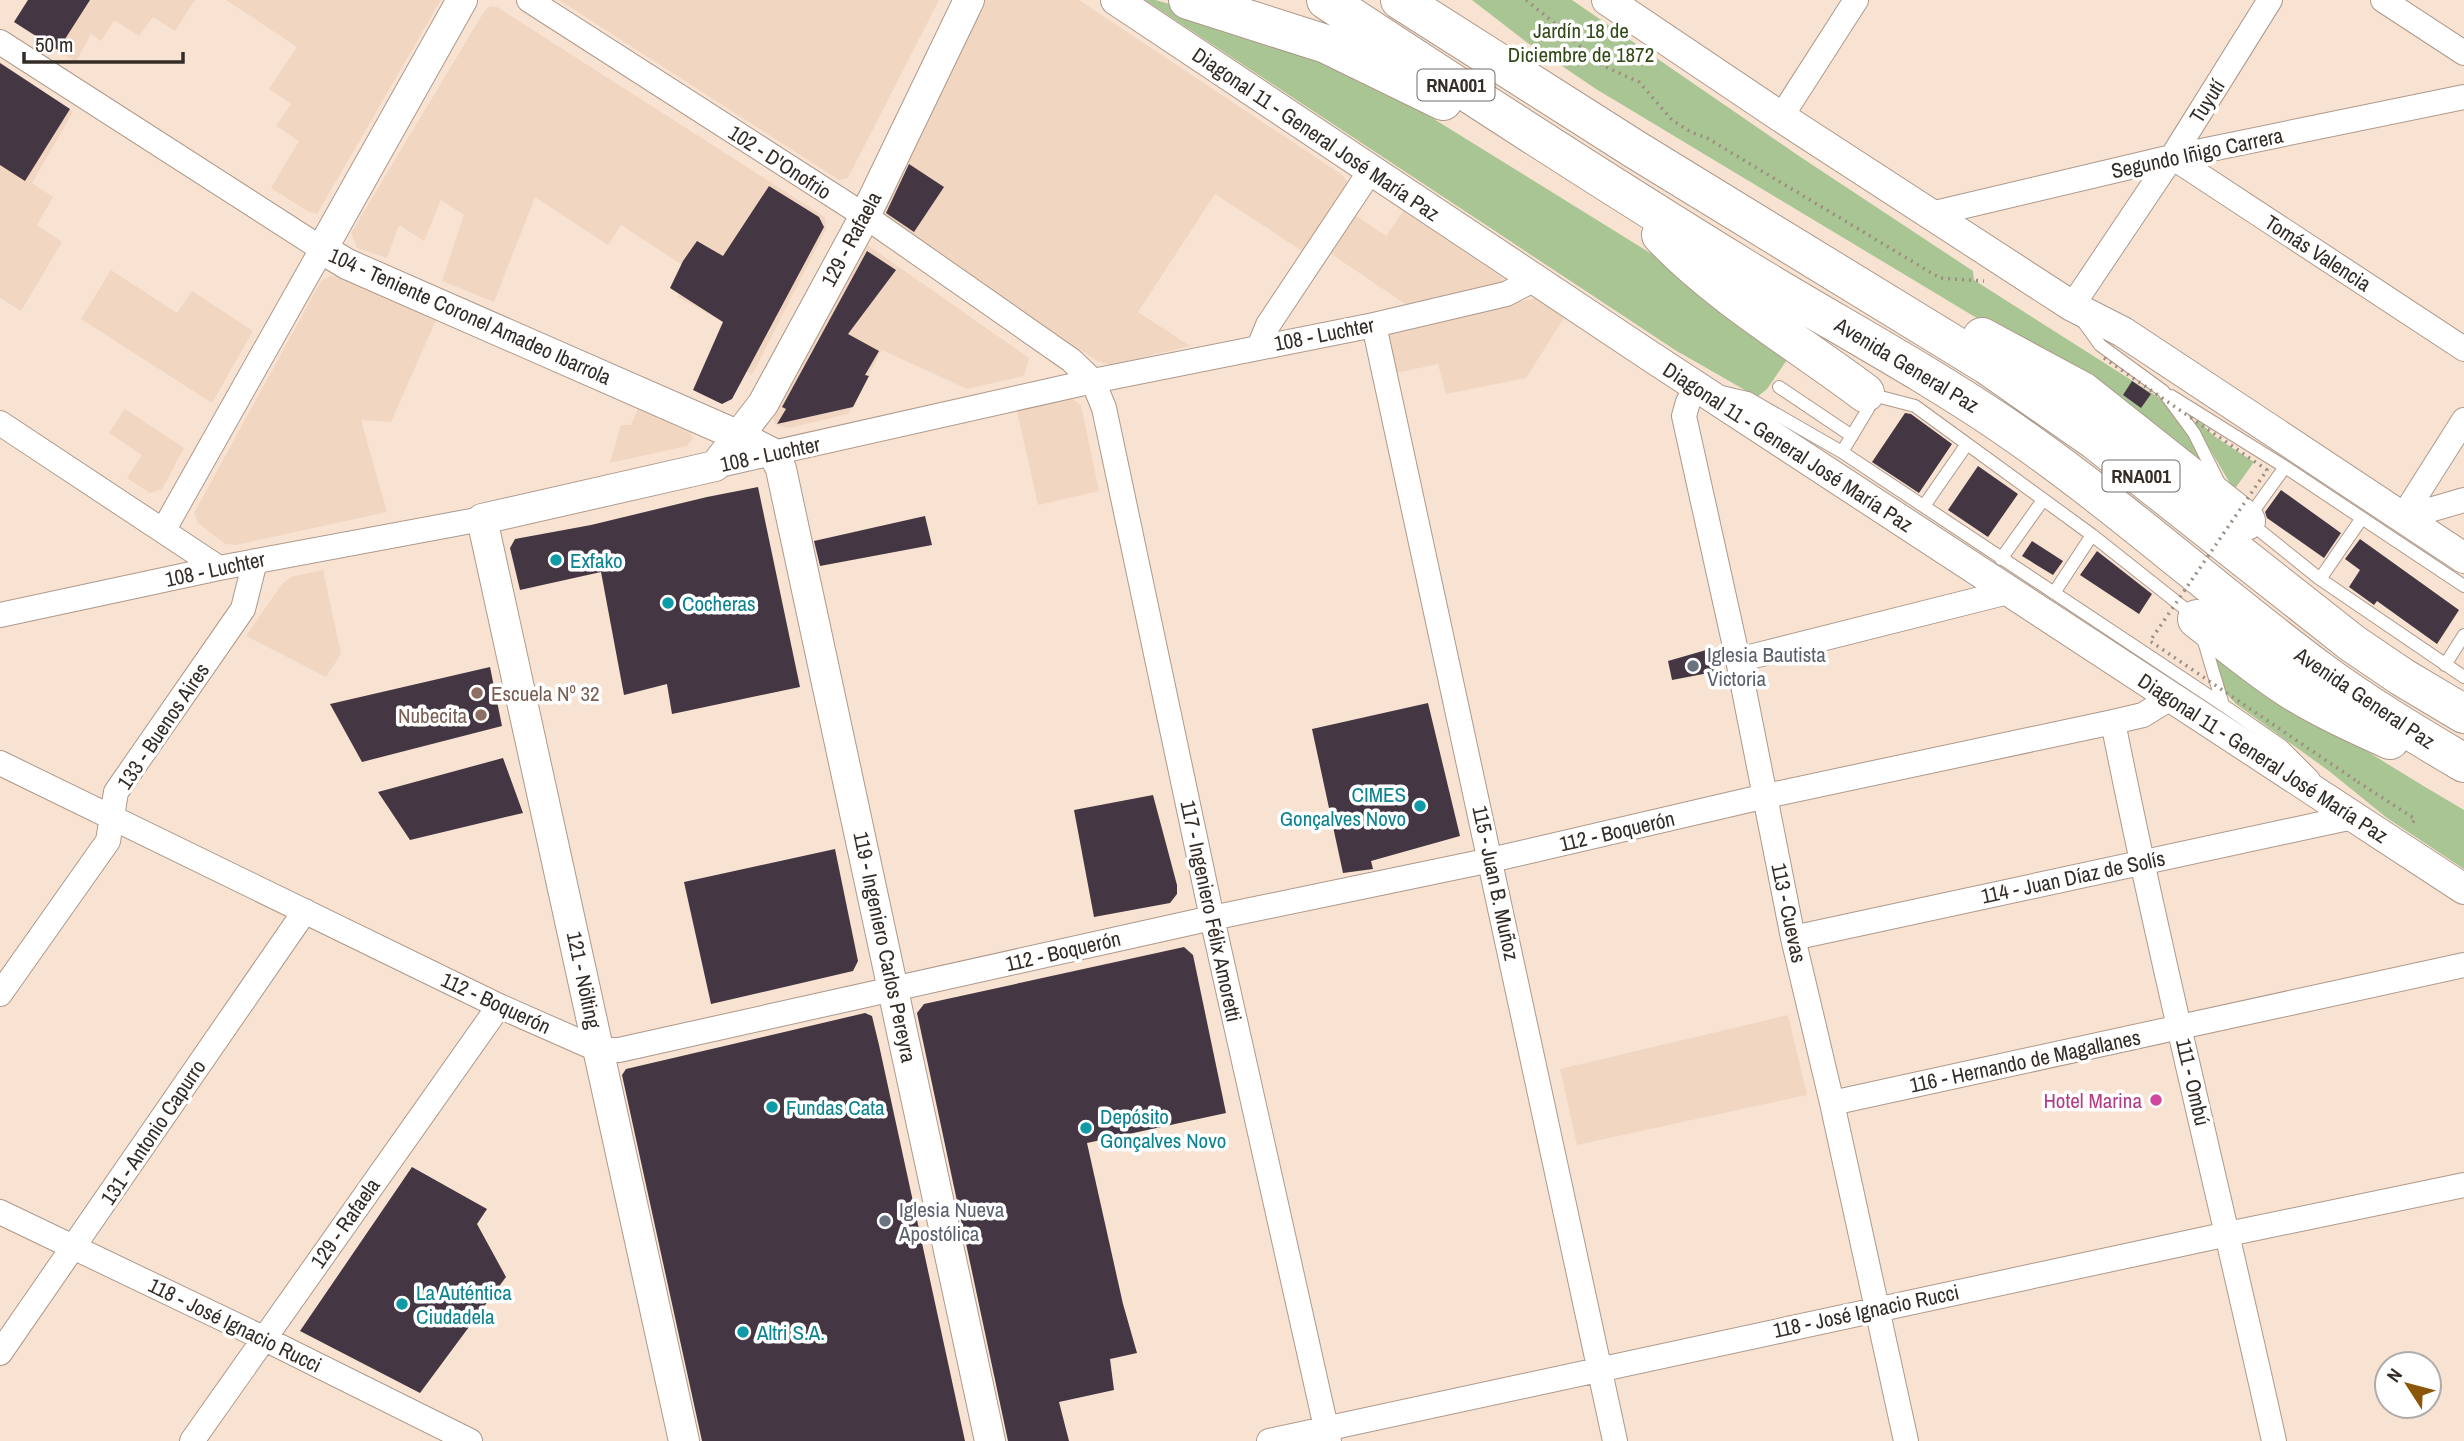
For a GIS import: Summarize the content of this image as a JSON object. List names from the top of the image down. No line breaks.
{"streets":{"highway":["RNA001","Avenida General Paz"],"street":["Tuyutí","Diagonal 11 - General José María Paz","Segundo Iñigo Carrera","102 - D'Onofrio","129 - Rafaela","Tomás Valencia","104 - Teniente Coronel Amadeo Ibarrola","108 - Luchter","133 - Buenos Aires","112 - Boquerón","114 - Juan Díaz de Solís","115 - Juan B. Muñoz","117 - Ingeniero Félix Amoretti","113 - Cuevas","119 - Ingeniero Carlos Pereyra","121 - Nölting","116 - Hernando de Magallanes","111 - Ombú","131 - Antonio Capurro","118 - José Ignacio Rucci"]},"crossings":[["Tuyutí","Segundo Iñigo Carrera"],["Tuyutí","Tomás Valencia"],["Diagonal 11 - General José María Paz","108 - Luchter"],["Diagonal 11 - General José María Paz","112 - Boquerón"],["Diagonal 11 - General José María Paz","114 - Juan Díaz de Solís"],["Diagonal 11 - General José María Paz","113 - Cuevas"],["Segundo Iñigo Carrera","Tomás Valencia"],["102 - D'Onofrio","129 - Rafaela"],["102 - D'Onofrio","108 - Luchter"],["102 - D'Onofrio","117 - Ingeniero Félix Amoretti"],["129 - Rafaela","104 - Teniente Coronel Amadeo Ibarrola"],["129 - Rafaela","108 - Luchter"],["129 - Rafaela","112 - Boquerón"],["129 - Rafaela","118 - José Ignacio Rucci"],["104 - Teniente Coronel Amadeo Ibarrola","108 - Luchter"],["104 - Teniente Coronel Amadeo Ibarrola","119 - Ingeniero Carlos Pereyra"],["108 - Luchter","133 - Buenos Aires"],["108 - Luchter","115 - Juan B. Muñoz"],["108 - Luchter","117 - Ingeniero Félix Amoretti"],["108 - Luchter","119 - Ingeniero Carlos Pereyra"],["108 - Luchter","121 - Nölting"],["133 - Buenos Aires","112 - Boquerón"],["112 - Boquerón","115 - Juan B. Muñoz"],["112 - Boquerón","117 - Ingeniero Félix Amoretti"],["112 - Boquerón","113 - Cuevas"],["112 - Boquerón","119 - Ingeniero Carlos Pereyra"],["112 - Boquerón","121 - Nölting"],["112 - Boquerón","111 - Ombú"],["112 - Boquerón","131 - Antonio Capurro"],["114 - Juan Díaz de Solís","113 - Cuevas"],["114 - Juan Díaz de Solís","111 - Ombú"],["115 - Juan B. Muñoz","118 - José Ignacio Rucci"],["117 - Ingeniero Félix Amoretti","118 - José Ignacio Rucci"],["113 - Cuevas","116 - Hernando de Magallanes"],["113 - Cuevas","118 - José Ignacio Rucci"],["116 - Hernando de Magallanes","111 - Ombú"],["111 - Ombú","118 - José Ignacio Rucci"],["131 - Antonio Capurro","118 - José Ignacio Rucci"]],"parks":["Jardín 18 de Diciembre de 1872"],"places":["Exfako","Cocheras","Iglesia Bautista Victoria","Escuela Nº 32","Nubecita","CIMES Gonçalves Novo","Hotel Marina","Fundas Cata","Depósito Gonçalves Novo","Iglesia Nueva Apostólica","La Auténtica Ciudadela","Altri S.A."],"scale_bar":"50 m","north":"top left"}
